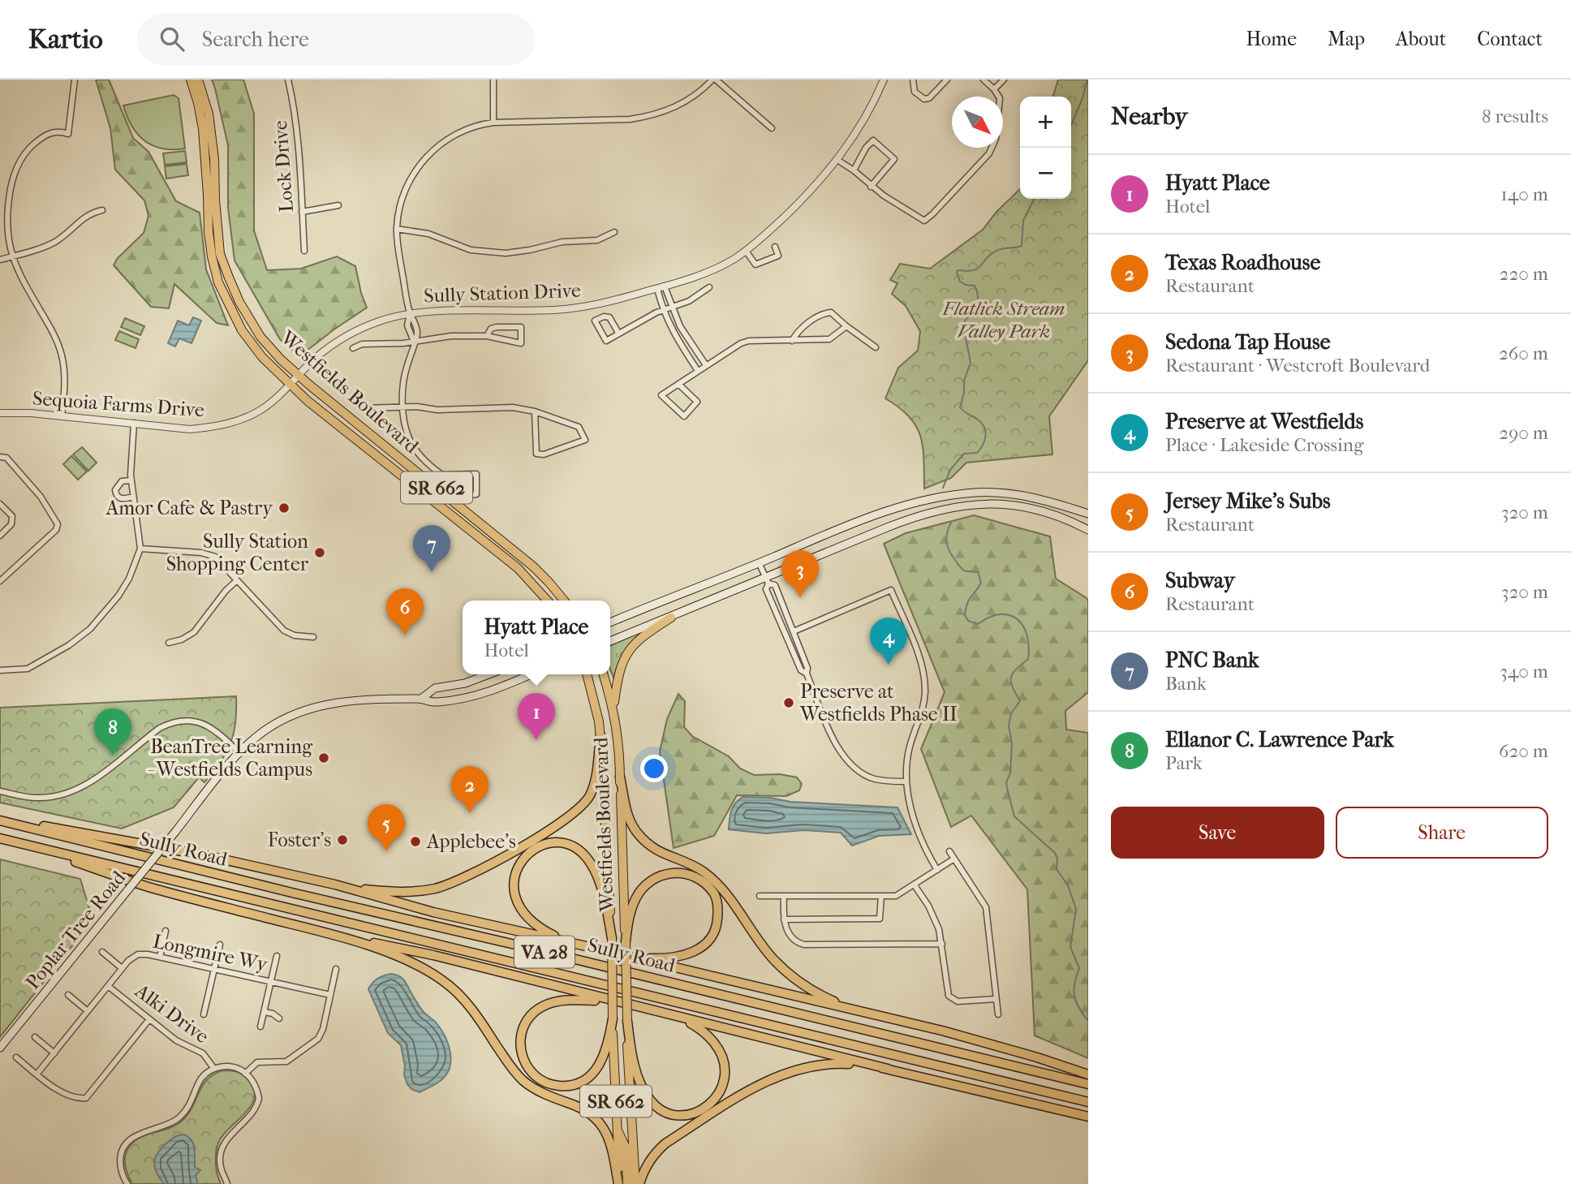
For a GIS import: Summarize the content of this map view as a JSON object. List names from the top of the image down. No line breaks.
{"streets":{"highway":["Sully Road","VA 28"],"main road":["Westfields Boulevard","SR 662","Poplar Tree Road"],"street":["Lock Drive","Sully Station Drive","Sequoia Farms Drive","Longmire Wy","Alki Drive"]},"crossings":[["Sully Station Drive","Westfields Boulevard"],["Sully Station Drive","Sequoia Farms Drive"],["Westfields Boulevard","Sequoia Farms Drive"],["Longmire Wy","Alki Drive"]],"parks":["Flatlick Stream Valley Park"],"places":["Amor Cafe & Pastry","Sully Station Shopping Center","Preserve at Westfields Phase II","BeanTree Learning - Westfields Campus","Foster's","Applebee's"],"north":"bottom right","page":{"header":"Kartio","search":"Search here","nav":["Home","Map","About","Contact"],"heading":["Nearby","8 results"],"map_buttons":["+","−"],"list":[{"mark":"1","name":"Hyatt Place","note":"Hotel","value":"140 m"},{"mark":"2","name":"Texas Roadhouse","note":"Restaurant","value":"220 m"},{"mark":"3","name":"Sedona Tap House","note":"Restaurant · Westcroft Boulevard","value":"260 m"},{"mark":"4","name":"Preserve at Westfields","note":"Place · Lakeside Crossing","value":"290 m"},{"mark":"5","name":"Jersey Mike's Subs","note":"Restaurant","value":"320 m"},{"mark":"6","name":"Subway","note":"Restaurant","value":"320 m"},{"mark":"7","name":"PNC Bank","note":"Bank","value":"340 m"},{"mark":"8","name":"Ellanor C. Lawrence Park","note":"Park","value":"620 m"}],"pins":["7","3","6","4","1","8","2","5"],"popup":["Hyatt Place","Hotel"],"buttons":["Save","Share"]}}
